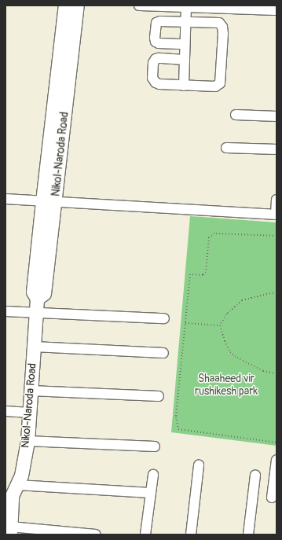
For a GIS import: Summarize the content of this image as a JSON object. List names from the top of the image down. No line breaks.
{"streets":{"main road":["Nikol-Naroda Road"]},"parks":["Shaaheed vir rushikesh park"]}
